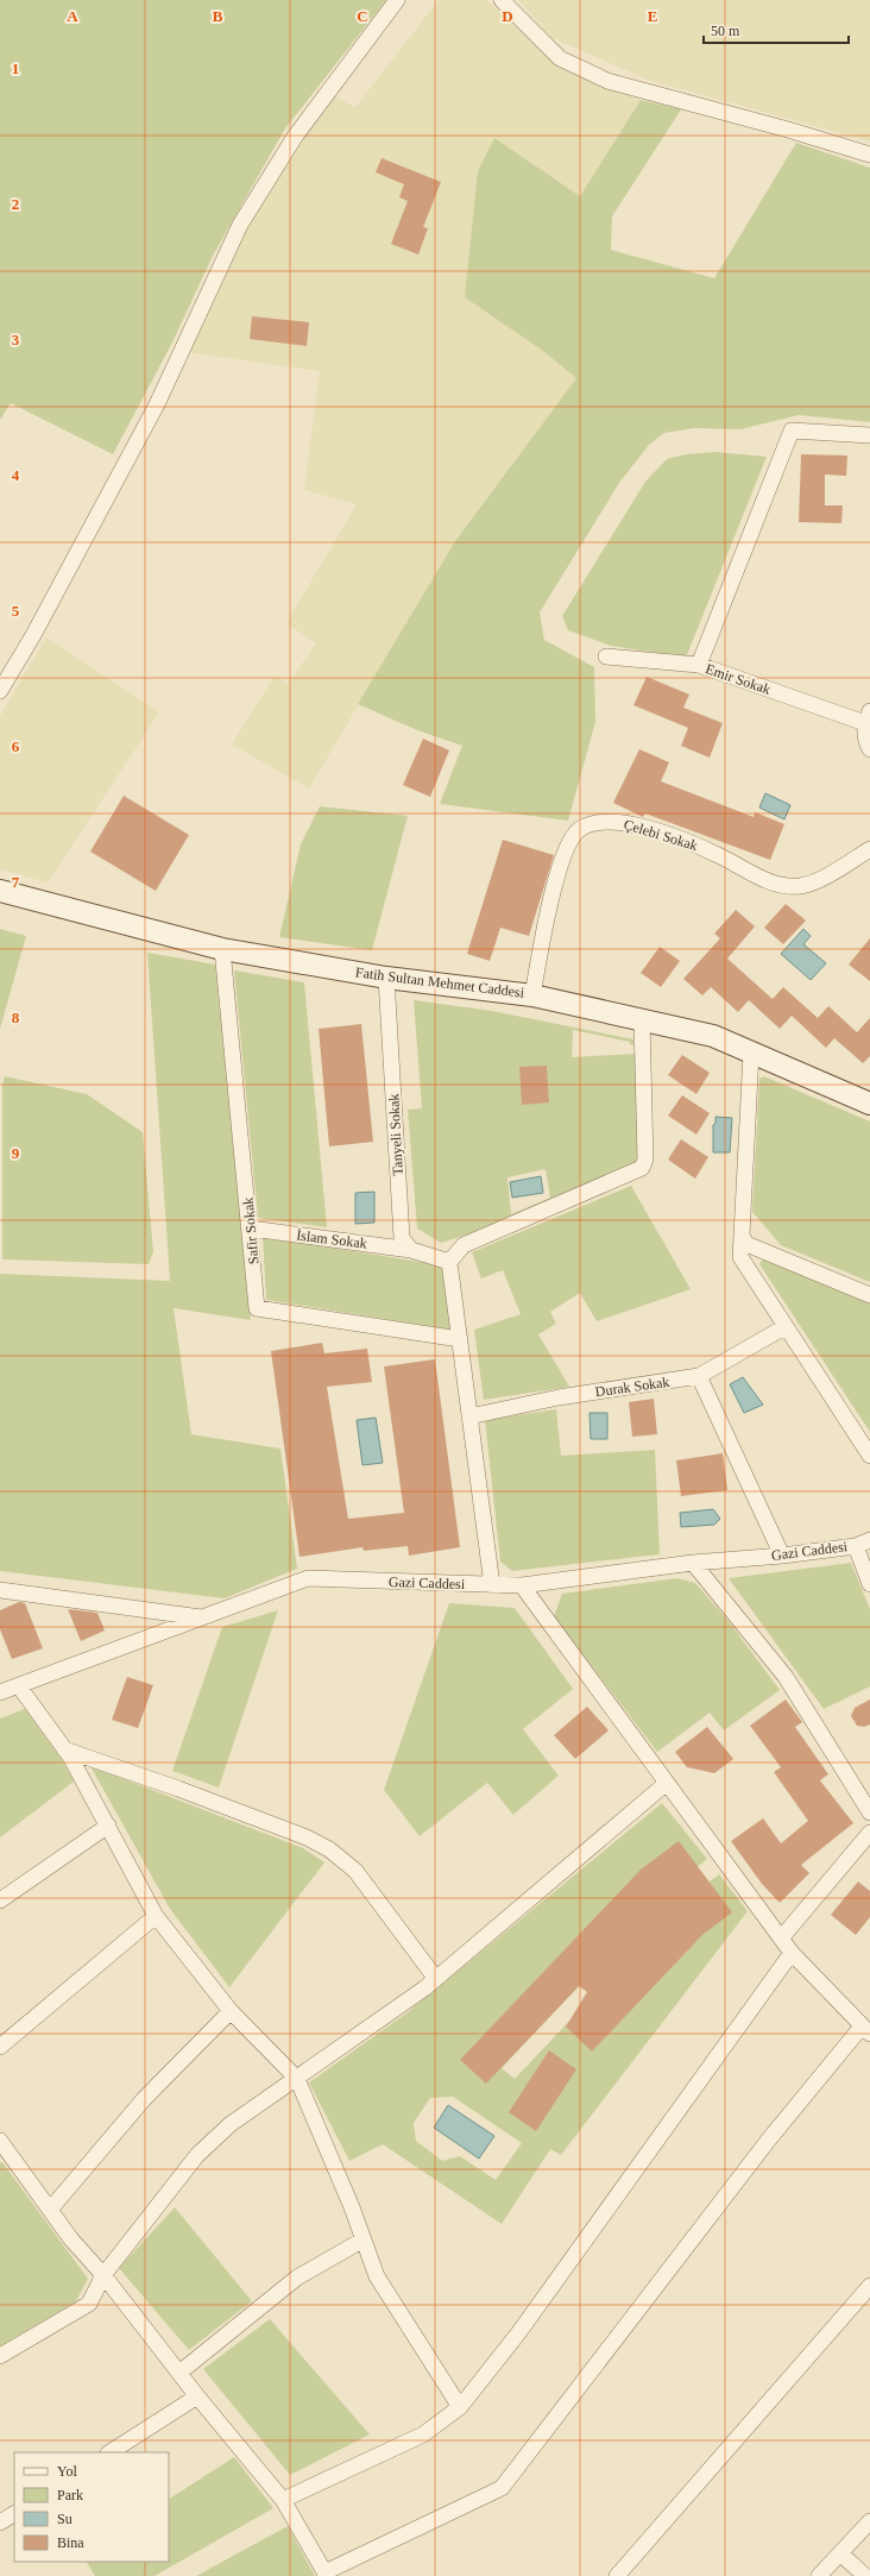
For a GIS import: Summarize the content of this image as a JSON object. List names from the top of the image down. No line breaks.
{"streets":{"street":["Emir Sokak","Çelebi Sokak","Fatih Sultan Mehmet Caddesi","Tanyeli Sokak","Safir Sokak","İslam Sokak","Durak Sokak","Gazi Caddesi"]},"crossings":[["Çelebi Sokak","Fatih Sultan Mehmet Caddesi"],["Fatih Sultan Mehmet Caddesi","Tanyeli Sokak"],["Fatih Sultan Mehmet Caddesi","Safir Sokak"],["Tanyeli Sokak","İslam Sokak"],["Safir Sokak","İslam Sokak"]],"legend":["Yol","Park","Su","Bina"],"scale_bar":"50 m","grid":{"columns":["A","B","C","D","E"],"rows":["1","2","3","4","5","6","7","8","9"]}}
